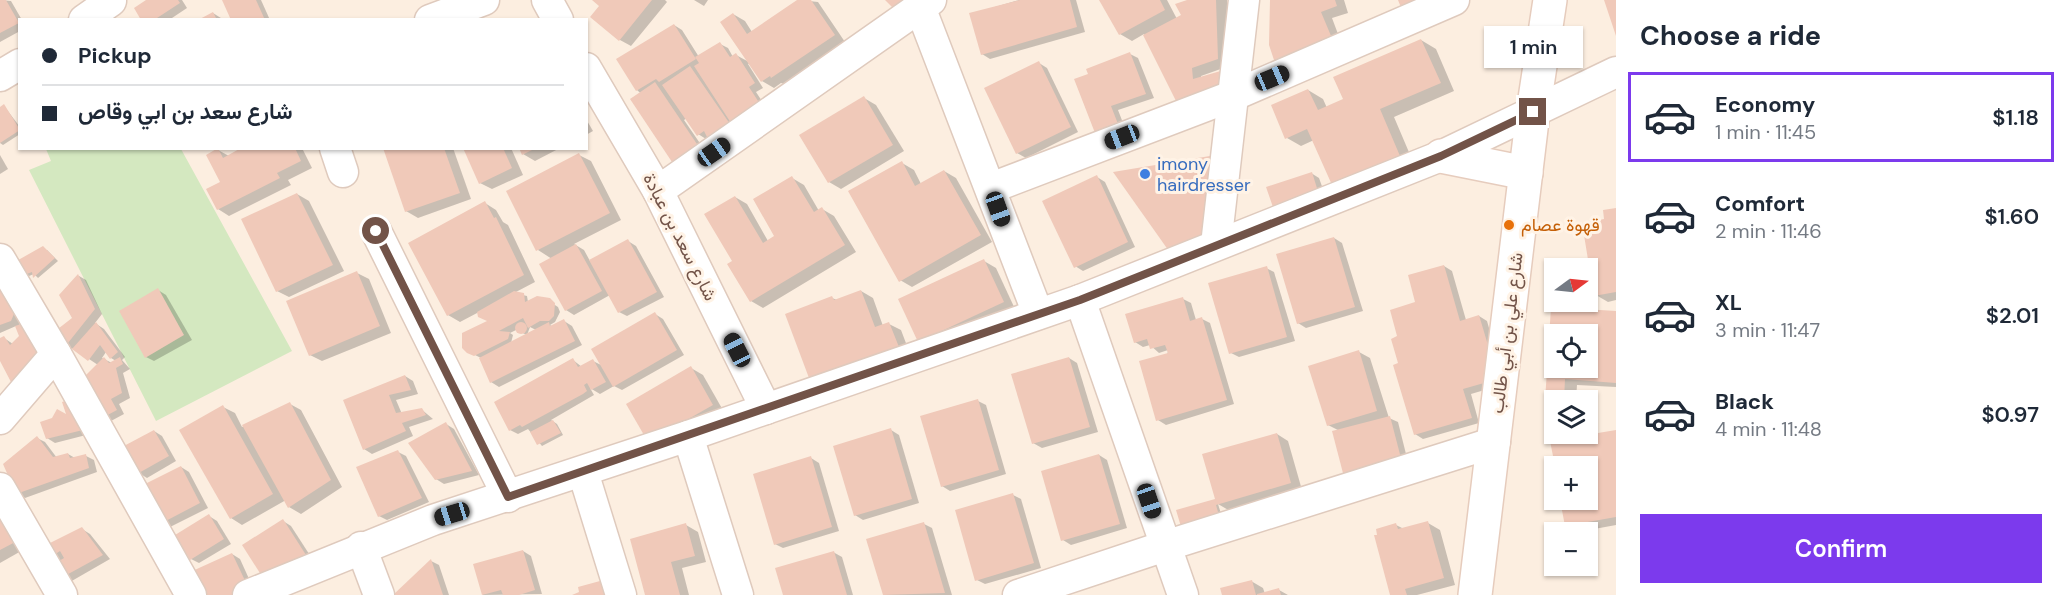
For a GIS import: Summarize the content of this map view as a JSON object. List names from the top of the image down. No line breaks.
{"streets":{"street":["شارع سعد بن عبادة","شارع علي بن أبي طالب"]},"places":["imony hairdresser","قهوة عصام"],"north":"right","page":{"heading":"Choose a ride","banner":["Pickup","شارع سعد بن ابي وقاص"],"bubble":"1 min","list":[{"name":"Economy","note":"1 min · 11:45","value":"$1.18"},{"name":"Comfort","note":"2 min · 11:46","value":"$1.60"},{"name":"XL","note":"3 min · 11:47","value":"$2.01"},{"name":"Black","note":"4 min · 11:48","value":"$0.97"}],"map_buttons":["+","−"],"buttons":"Confirm"}}
